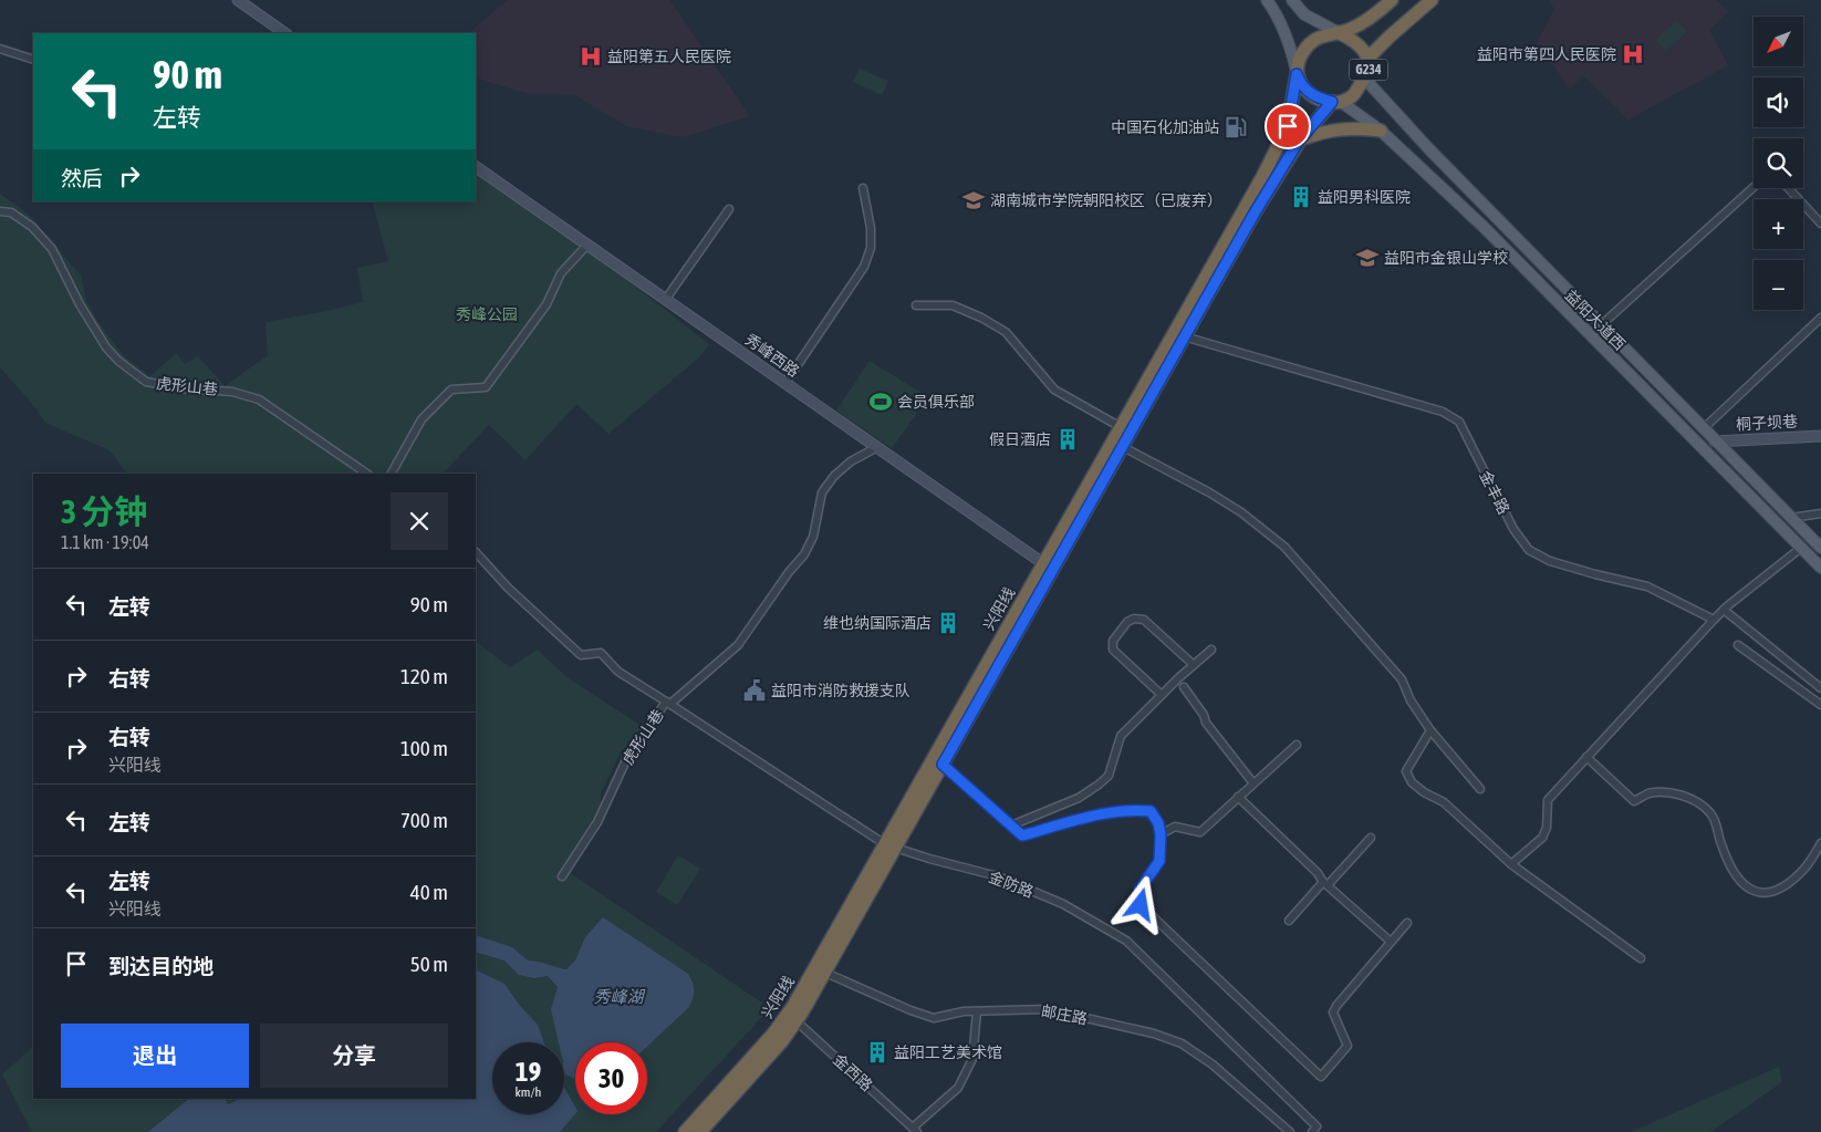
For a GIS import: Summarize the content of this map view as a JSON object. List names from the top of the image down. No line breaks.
{"streets":{"highway":["G234","兴阳线"],"main road":["益阳大道西"],"street":["秀峰西路","虎形山巷","桐子坝巷","金丰路","金防路","邮庄路","金西路"]},"crossings":[["G234","益阳大道西"],["G234","兴阳线"],["益阳大道西","桐子坝巷"],["益阳大道西","兴阳线"],["秀峰西路","兴阳线"],["虎形山巷","金防路"],["金丰路","兴阳线"],["兴阳线","金防路"],["兴阳线","邮庄路"],["兴阳线","金西路"]],"water":["秀峰湖"],"parks":["秀峰公园"],"places":{"hospital":["益阳市第四人民医院","益阳第五人民医院"],"fuel station":["中国石化加油站"],"building":["益阳男科医院","假日酒店","维也纳国际酒店","益阳工艺美术馆"],"school or university":["湖南城市学院朝阳校区（已废弃）","益阳市金银山学校"],"sports":["会员俱乐部"],"public building":["益阳市消防救援支队"]},"north":"bottom left","page":{"map_buttons":["+","−"],"turn":["90 m","左转"],"then":"然后","heading":["3 分钟","1.1 km · 19:04"],"list":[{"name":"左转","value":"90 m"},{"name":"右转","value":"120 m"},{"name":"右转","note":"兴阳线","value":"100 m"},{"name":"左转","value":"700 m"},{"name":"左转","note":"兴阳线","value":"40 m"},{"name":"到达目的地","value":"50 m"}],"buttons":["退出","分享"],"speed":"19 km/h","limit":"30"}}
